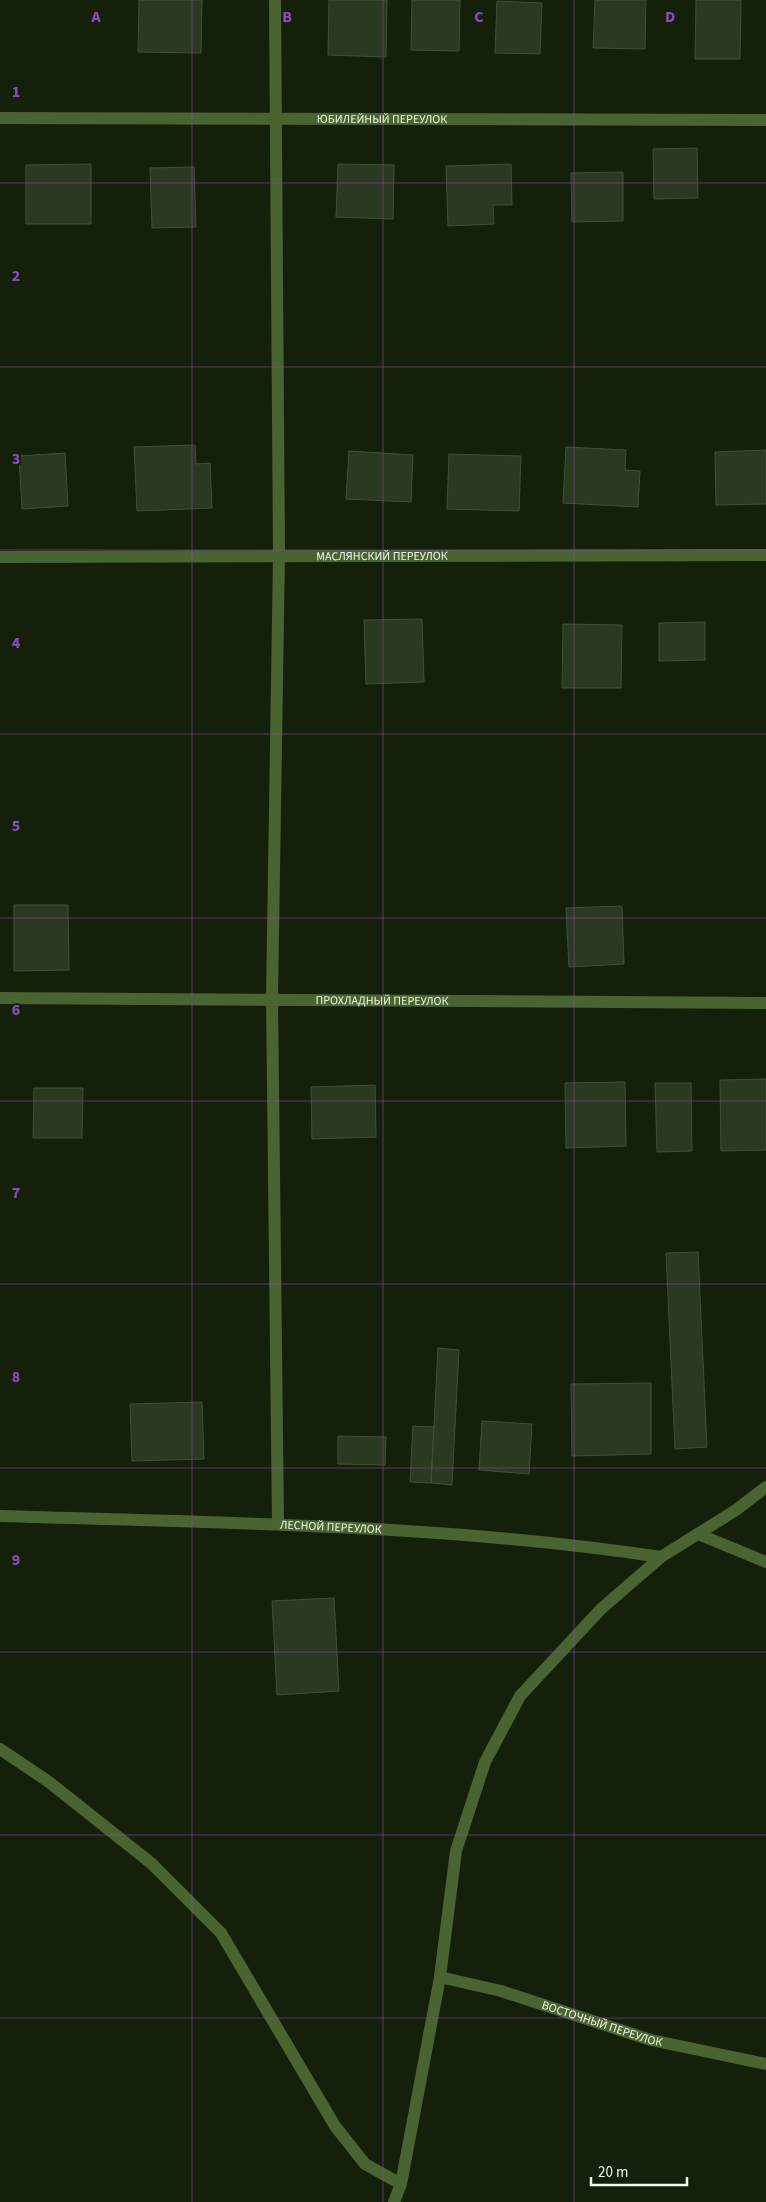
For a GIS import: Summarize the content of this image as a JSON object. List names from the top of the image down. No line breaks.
{"streets":{"street":["ЮБИЛЕЙНЫЙ ПЕРЕУЛОК","МАСЛЯНСКИЙ ПЕРЕУЛОК","ПРОХЛАДНЫЙ ПЕРЕУЛОК","ЛЕСНОЙ ПЕРЕУЛОК","ВОСТОЧНЫЙ ПЕРЕУЛОК"]},"scale_bar":"20 m","grid":{"columns":["A","B","C","D"],"rows":["1","2","3","4","5","6","7","8","9"]}}
